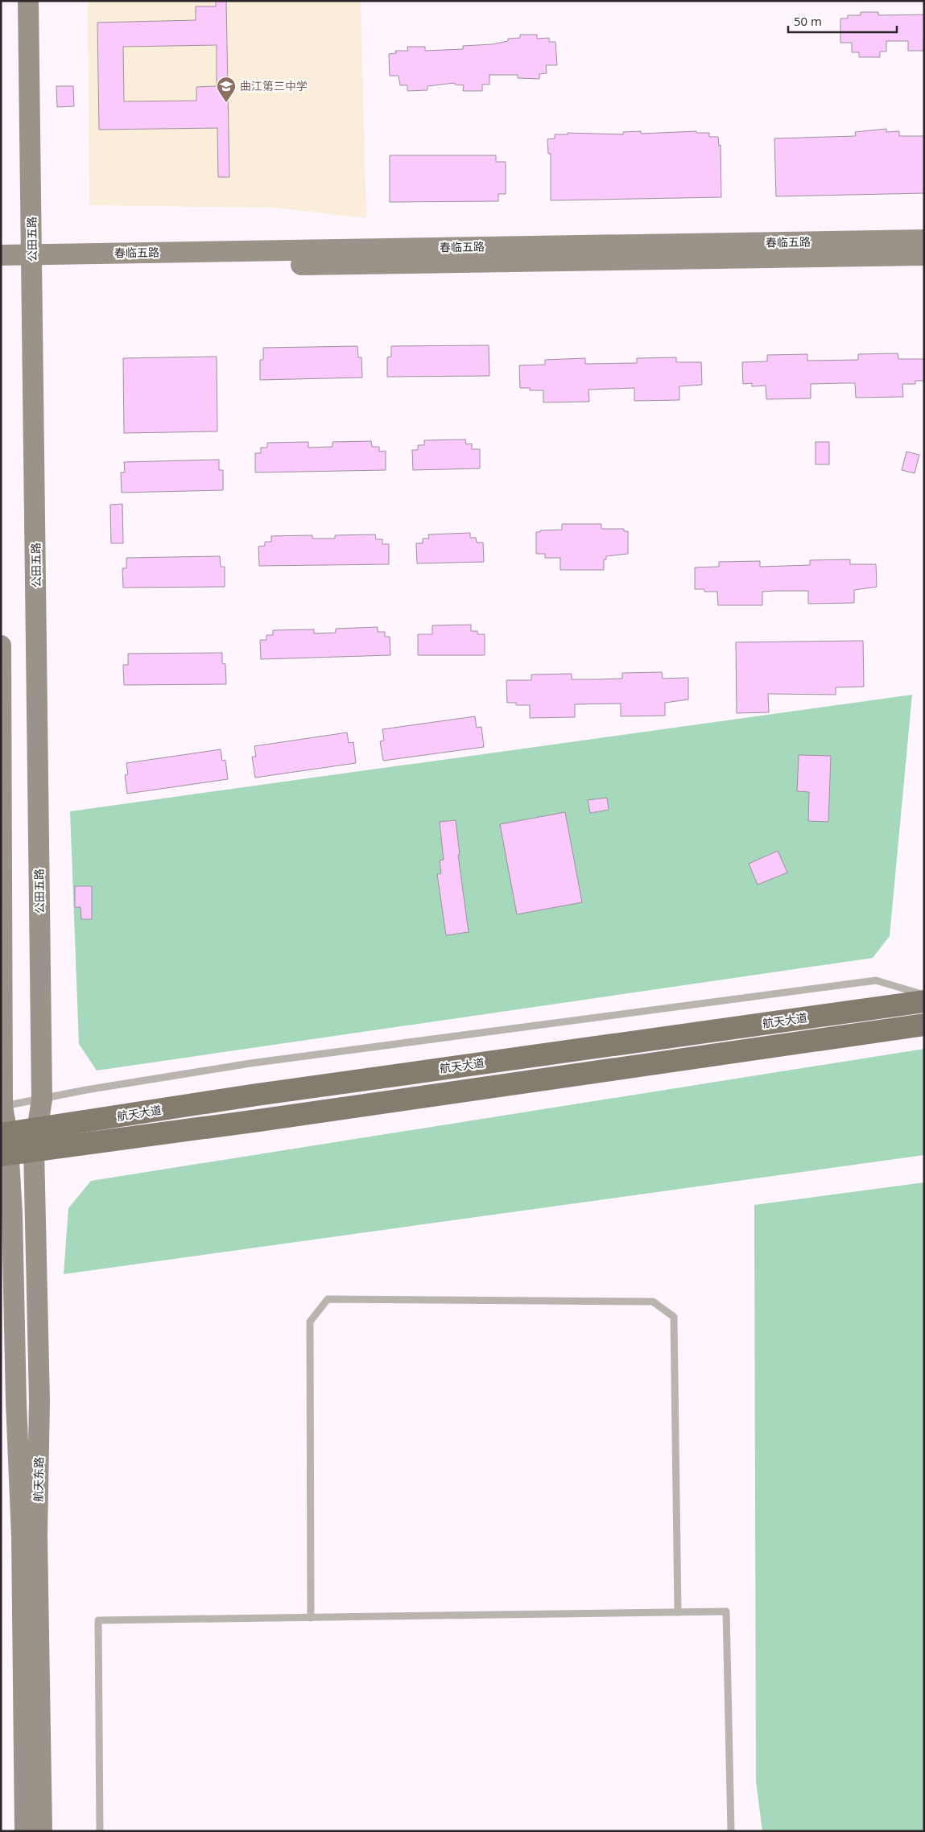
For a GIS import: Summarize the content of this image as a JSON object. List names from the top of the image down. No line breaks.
{"streets":{"main road":["公田五路","春临五路","航天大道","航天东路"]},"crossings":[["公田五路","春临五路"],["公田五路","航天大道"],["公田五路","航天东路"],["航天大道","航天东路"]],"places":{"school or university":["曲江第三中学"]},"scale_bar":"50 m"}
